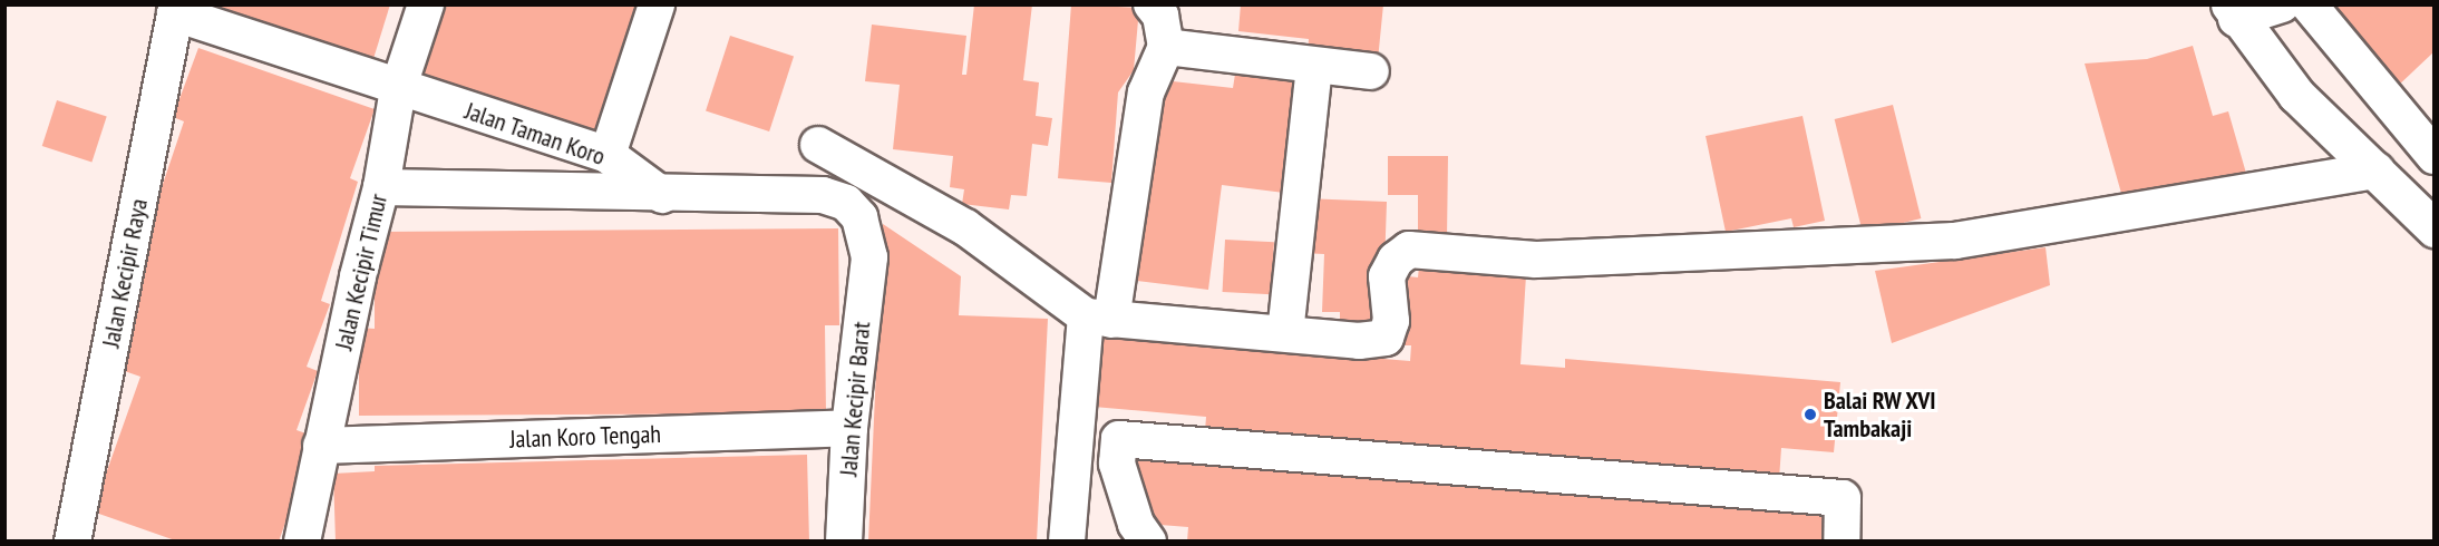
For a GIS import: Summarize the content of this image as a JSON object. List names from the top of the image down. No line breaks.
{"streets":{"street":["Jalan Taman Koro","Jalan Kecipir Timur","Jalan Kecipir Raya","Jalan Kecipir Barat","Jalan Koro Tengah"]},"crossings":[["Jalan Taman Koro","Jalan Kecipir Timur"],["Jalan Taman Koro","Jalan Kecipir Raya"],["Jalan Taman Koro","Jalan Kecipir Barat"],["Jalan Kecipir Timur","Jalan Koro Tengah"],["Jalan Kecipir Barat","Jalan Koro Tengah"]],"places":["Balai RW XVI Tambakaji"]}
